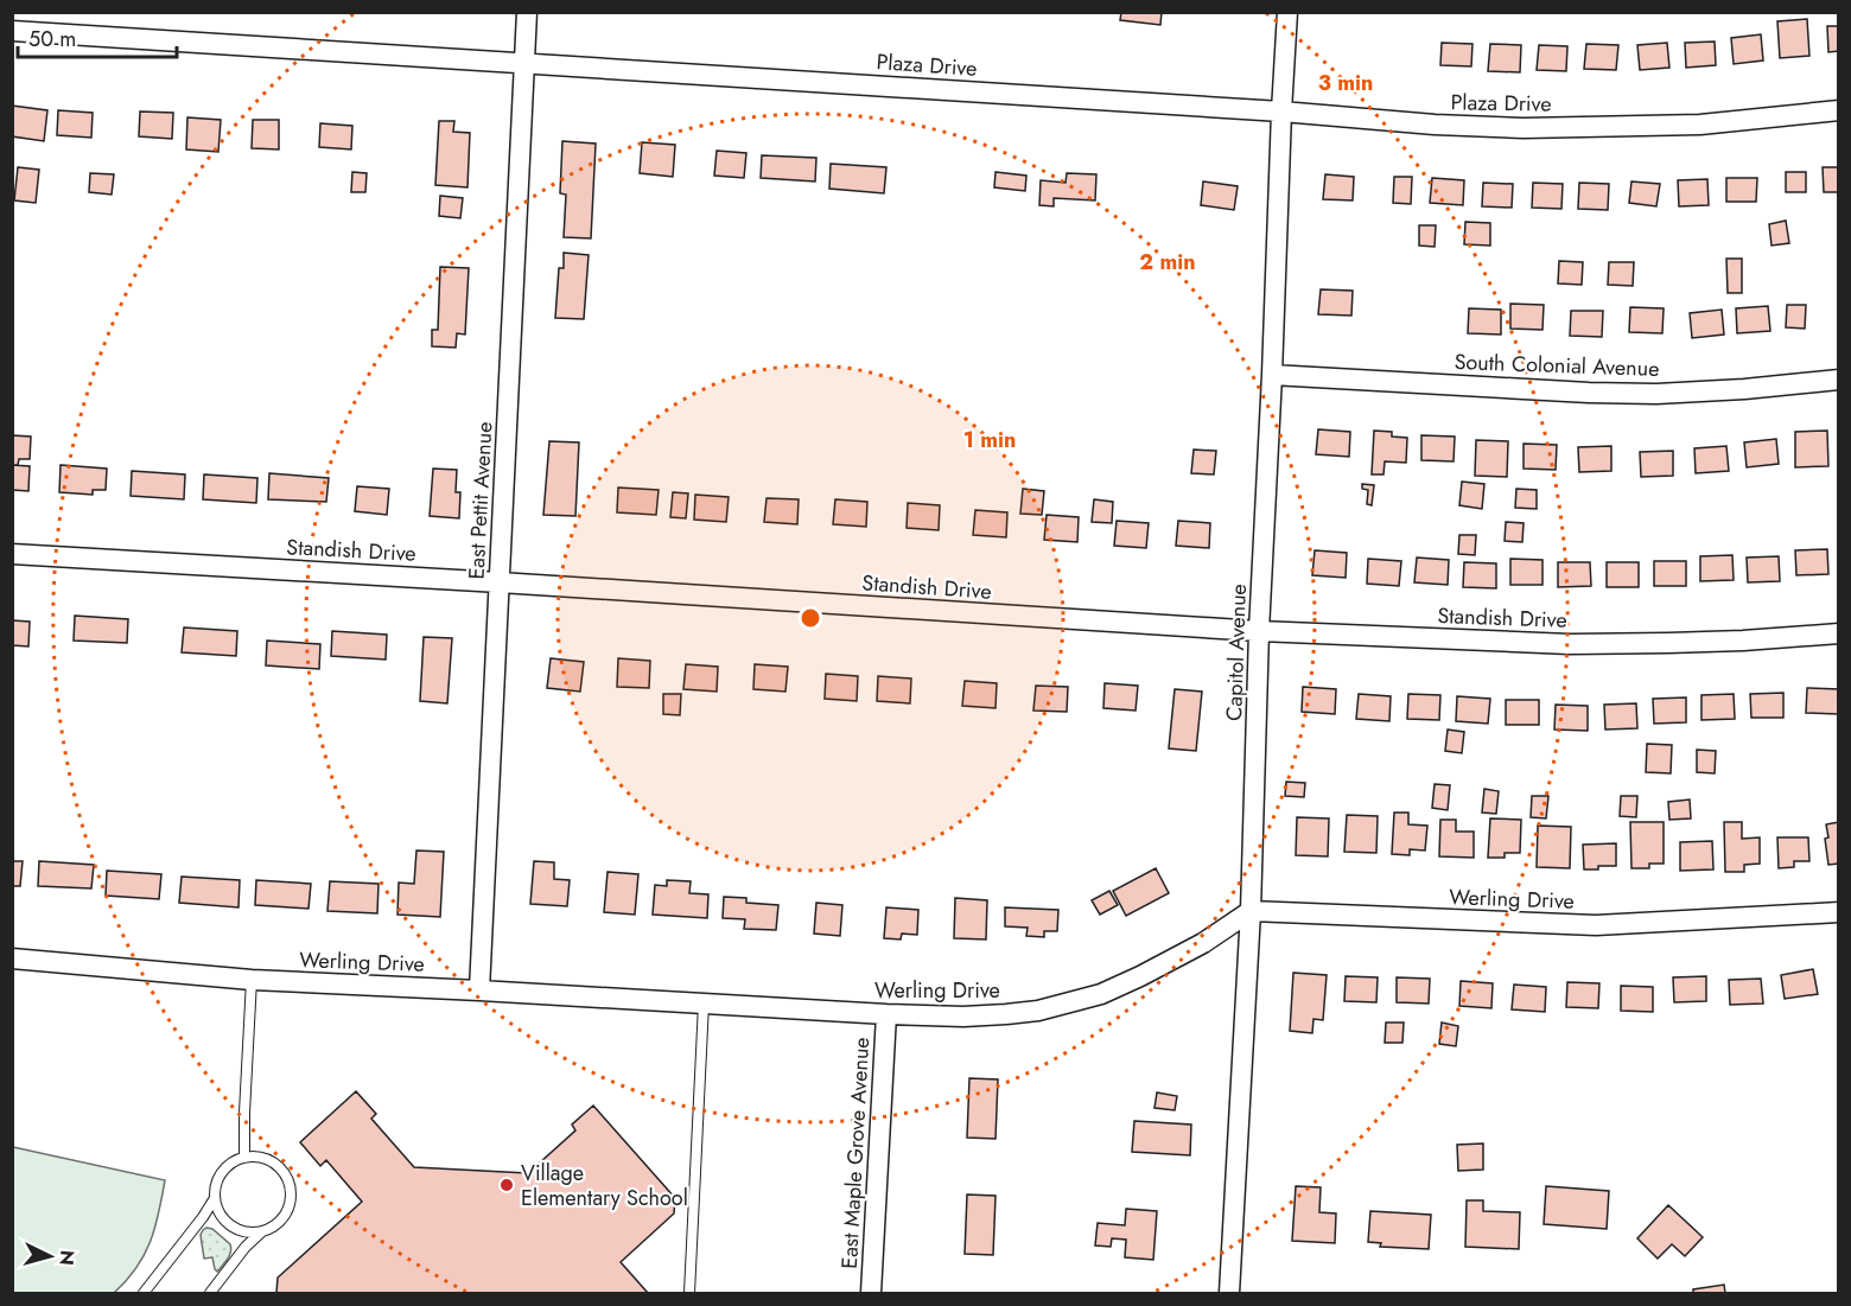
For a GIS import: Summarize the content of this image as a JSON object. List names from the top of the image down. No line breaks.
{"streets":{"street":["Plaza Drive","South Colonial Avenue","East Pettit Avenue","Standish Drive","Capitol Avenue","Werling Drive","East Maple Grove Avenue"]},"crossings":[["Plaza Drive","East Pettit Avenue"],["Plaza Drive","Capitol Avenue"],["South Colonial Avenue","Capitol Avenue"],["East Pettit Avenue","Standish Drive"],["East Pettit Avenue","Werling Drive"],["Standish Drive","Capitol Avenue"],["Capitol Avenue","Werling Drive"],["Werling Drive","East Maple Grove Avenue"]],"places":["Village Elementary School"],"scale_bar":"50 m","north":"right","rings":["3 min","2 min","1 min"]}
